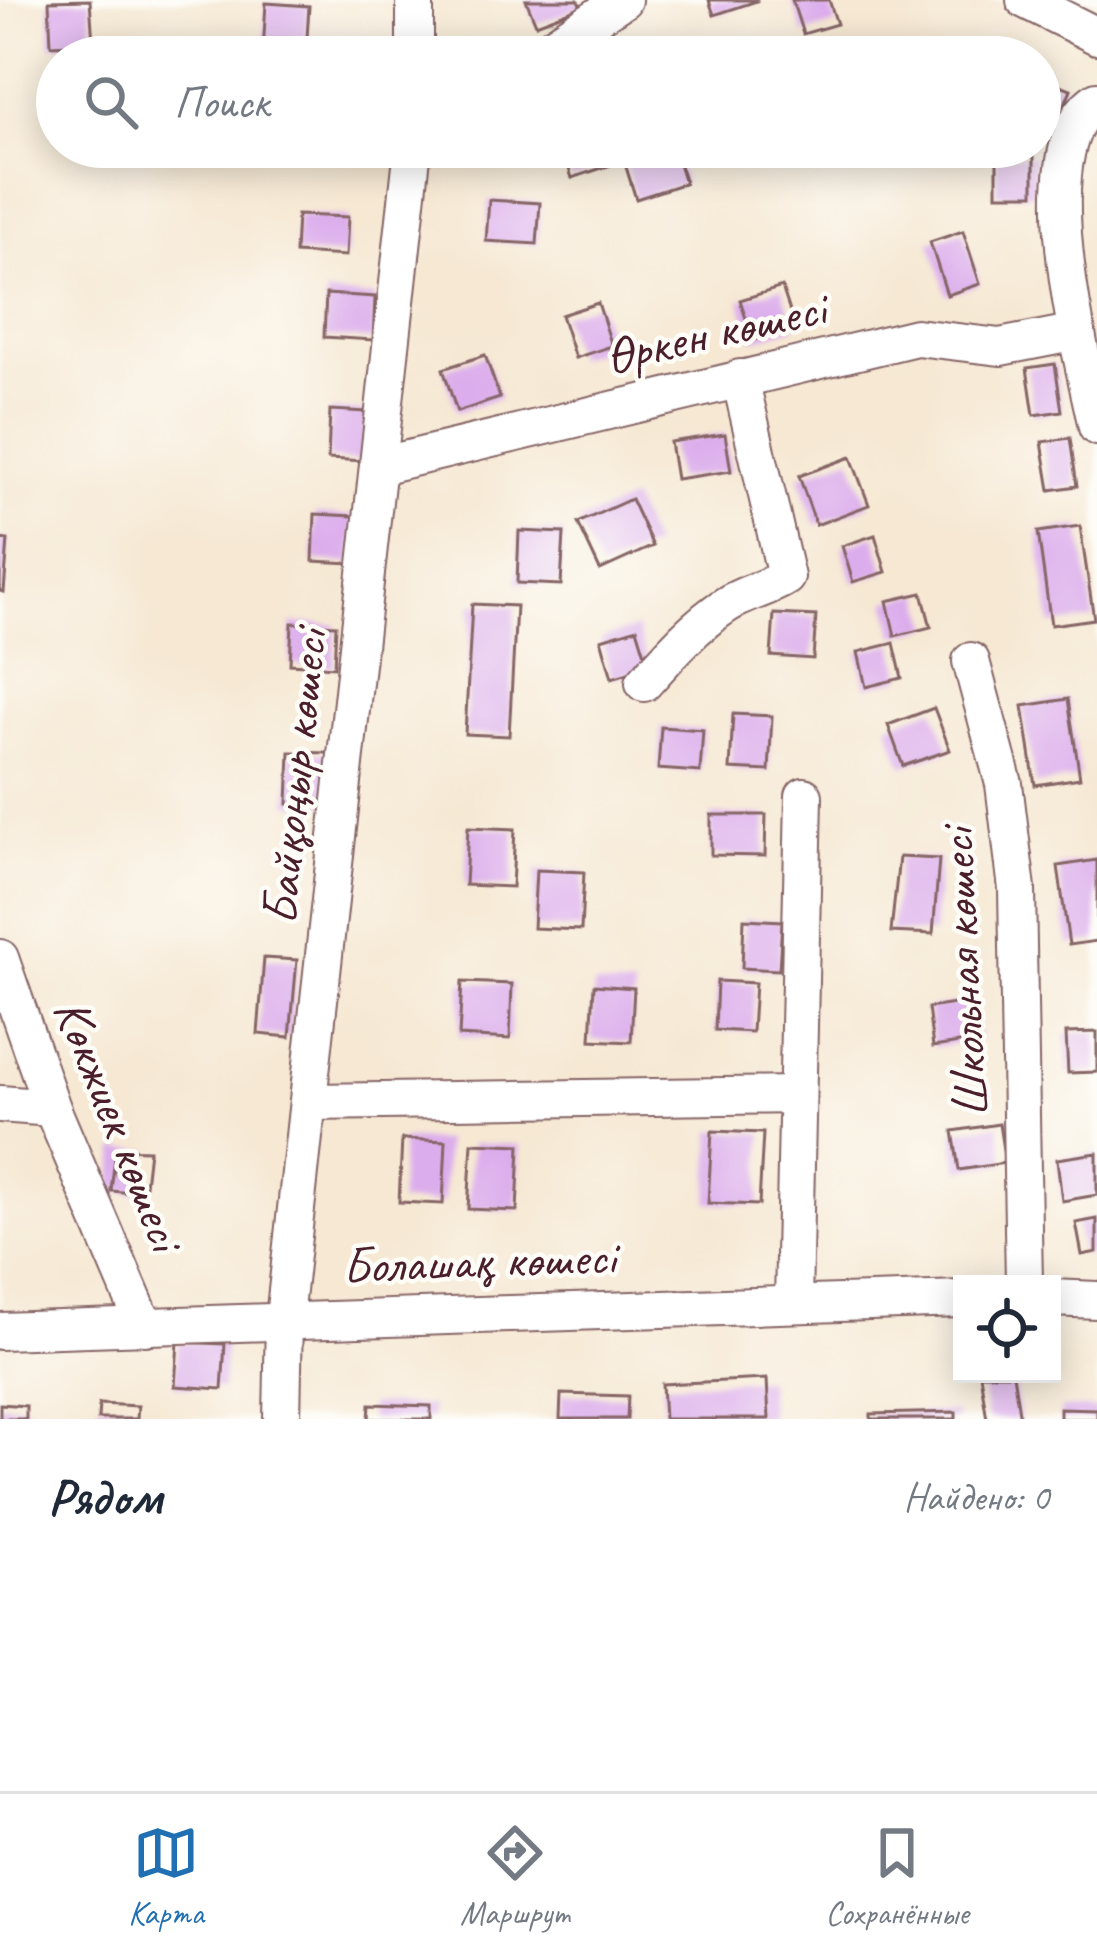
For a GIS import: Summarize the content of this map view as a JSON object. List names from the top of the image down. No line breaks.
{"streets":{"street":["Өркен көшесі","Байқоңыр көшесі","Школьная көшесі","Көкжиек көшесі","Болашақ көшесі"]},"crossings":[["Өркен көшесі","Байқоңыр көшесі"],["Байқоңыр көшесі","Болашақ көшесі"],["Көкжиек көшесі","Болашақ көшесі"]],"page":{"search":"Поиск","heading":["Рядом","Найдено: 0"],"nav":["Карта","Маршрут","Сохранённые"]}}
